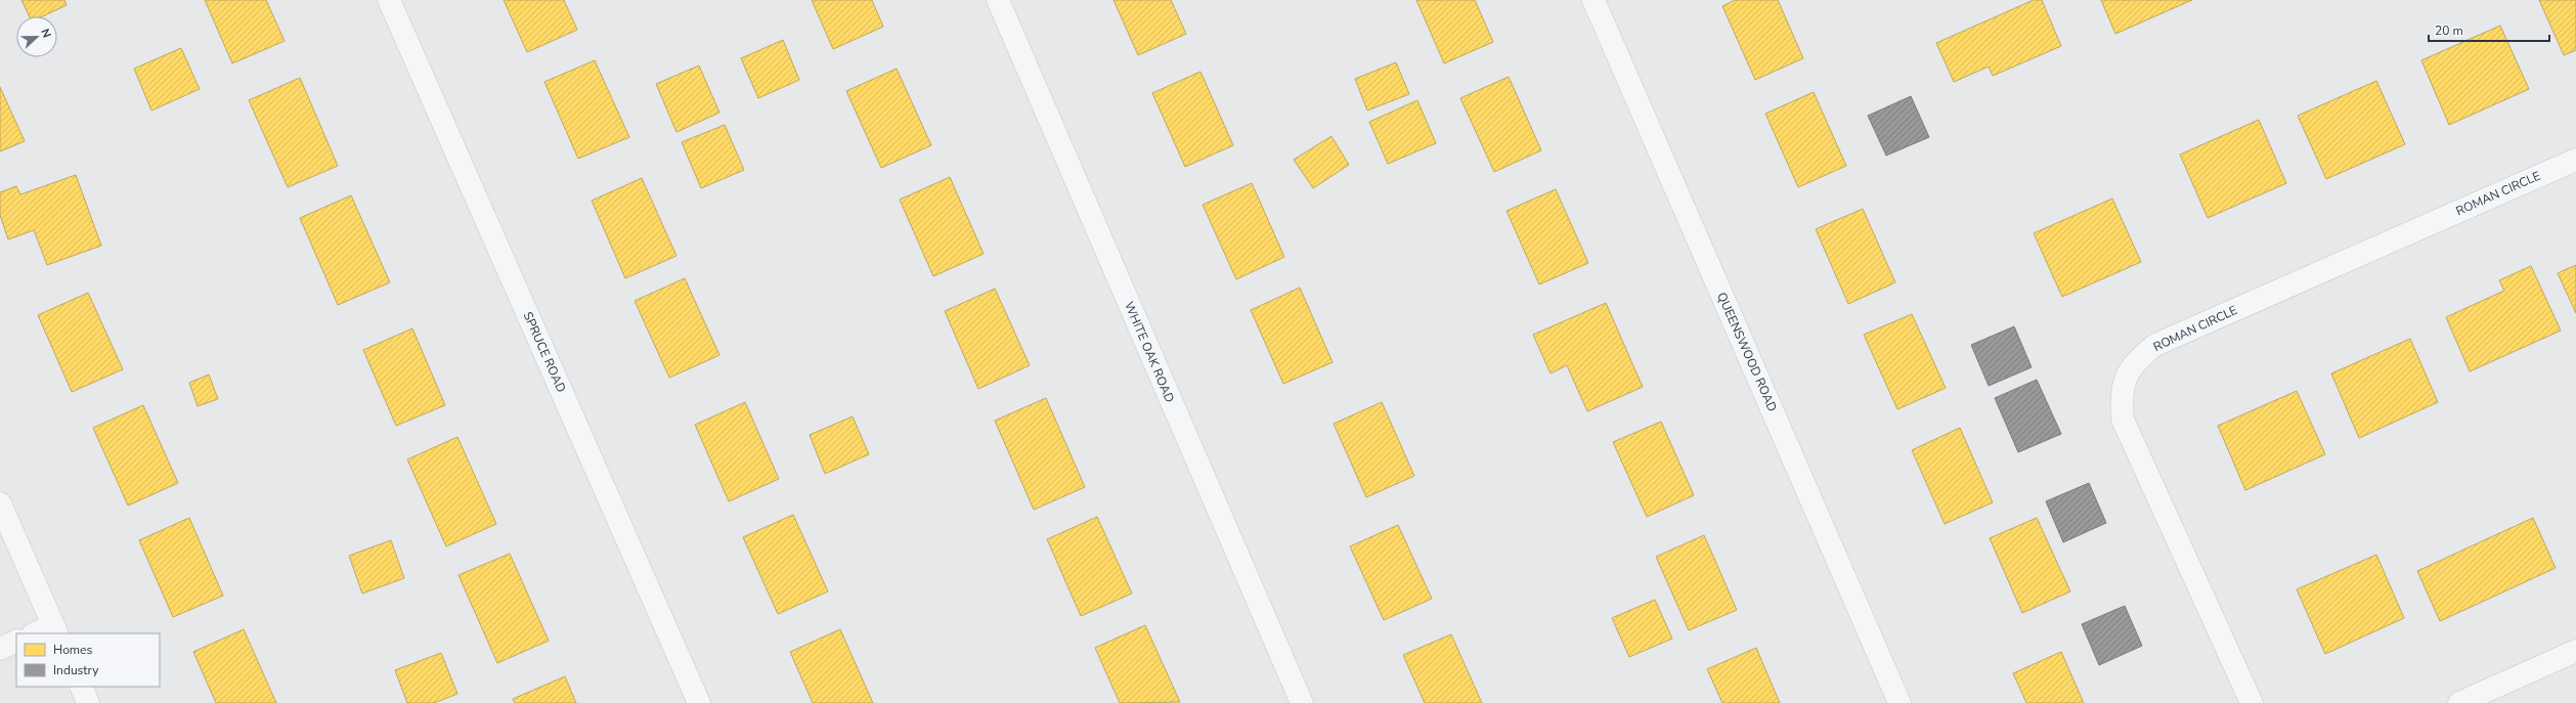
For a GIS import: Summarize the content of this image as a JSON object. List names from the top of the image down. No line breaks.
{"streets":{"street":["ROMAN CIRCLE","SPRUCE ROAD","WHITE OAK ROAD","QUEENSWOOD ROAD"]},"legend":["Homes","Industry"],"scale_bar":"20 m","north":"right"}
